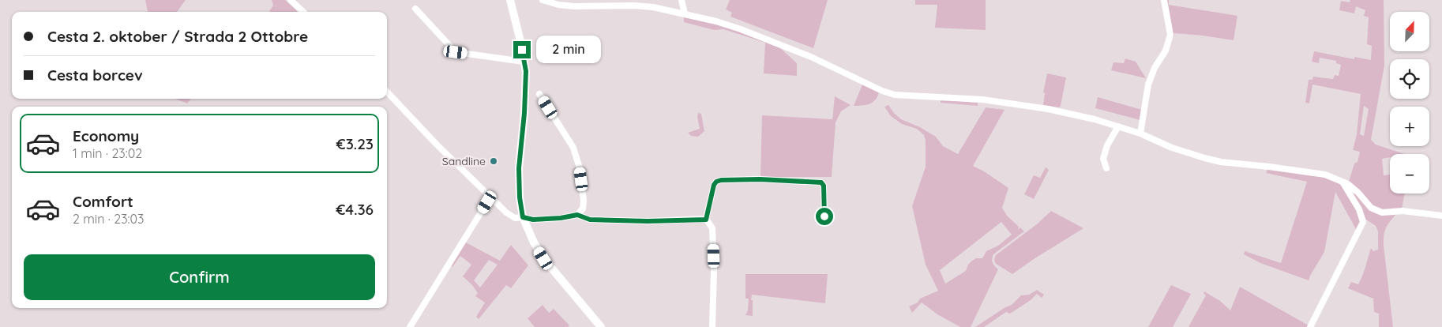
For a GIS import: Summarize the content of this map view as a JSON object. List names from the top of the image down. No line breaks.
{"places":["Sandline"],"north":"top right","page":{"map_buttons":["+","−"],"banner":["Cesta 2. oktober / Strada 2 Ottobre","Cesta borcev"],"bubble":"2 min","list":[{"name":"Economy","note":"1 min · 23:02","value":"€3.23"},{"name":"Comfort","note":"2 min · 23:03","value":"€4.36"}],"buttons":"Confirm"}}
